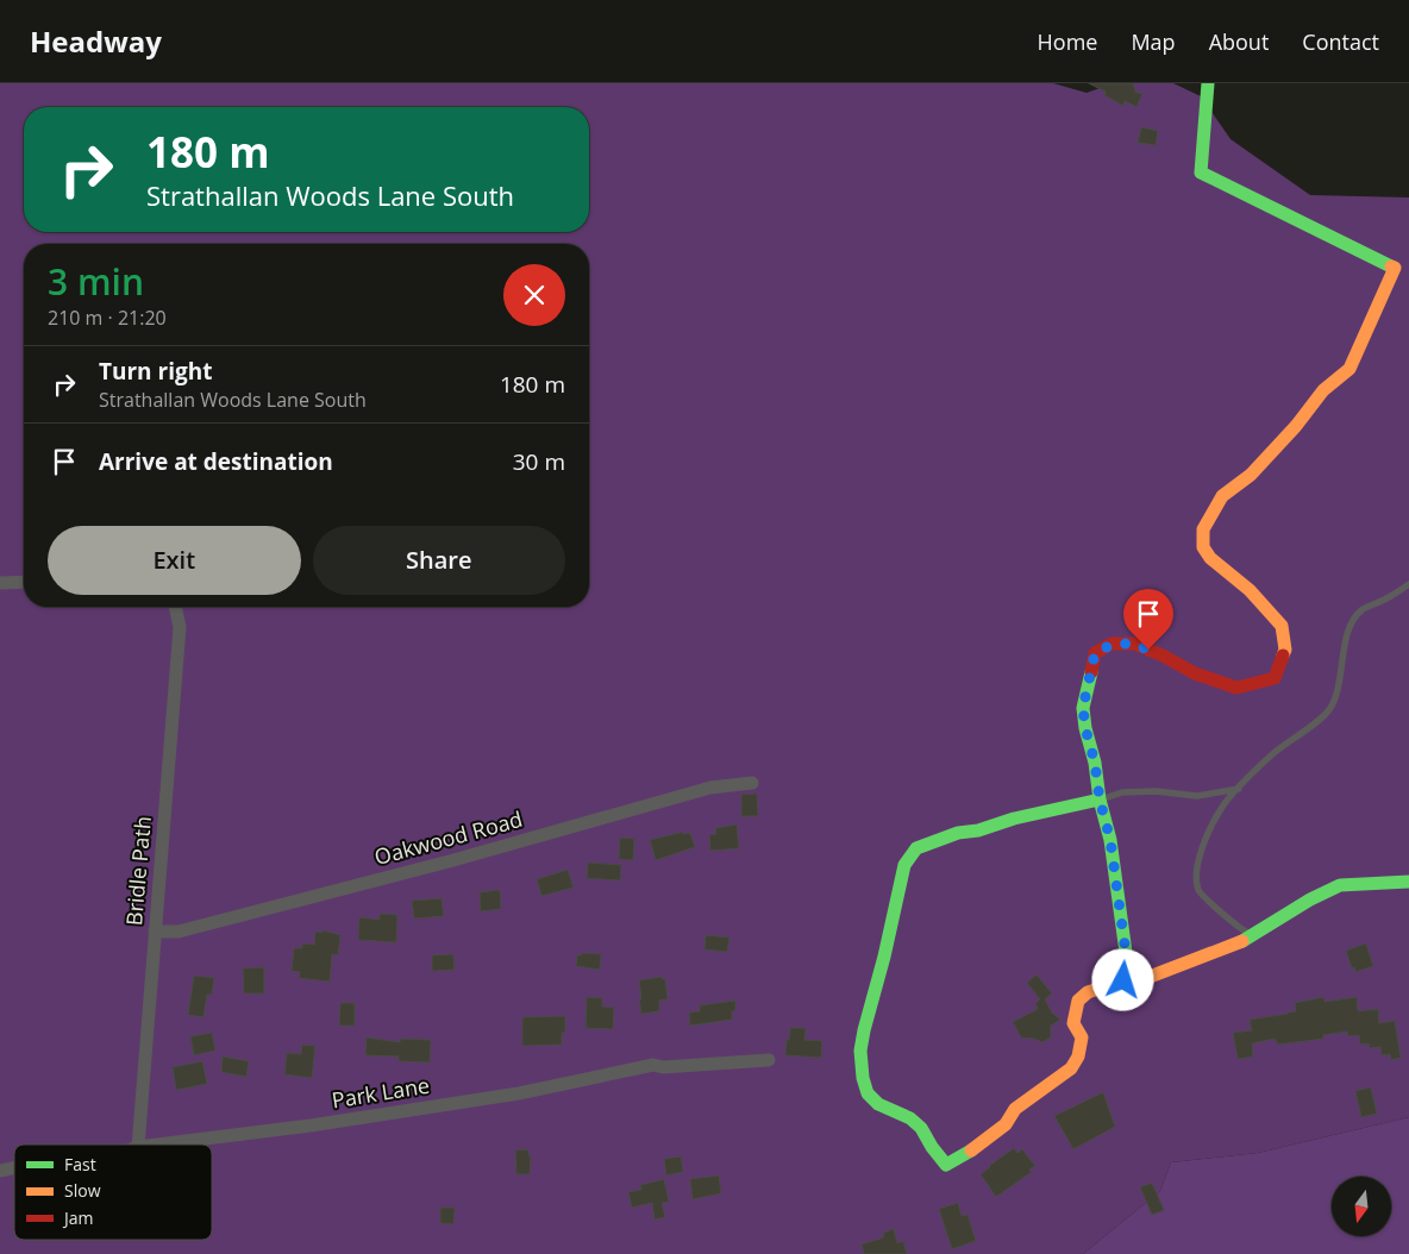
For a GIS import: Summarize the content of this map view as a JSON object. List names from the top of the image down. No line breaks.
{"streets":{"street":["Oakwood Road","Bridle Path","Park Lane"]},"crossings":[["Oakwood Road","Bridle Path"]],"legend":["Fast","Slow","Jam"],"north":"bottom","page":{"header":"Headway","nav":["Home","Map","About","Contact"],"turn":["180 m","Strathallan Woods Lane South"],"heading":["3 min","210 m · 21:20"],"list":[{"name":"Turn right","note":"Strathallan Woods Lane South","value":"180 m"},{"name":"Arrive at destination","value":"30 m"}],"buttons":["Exit","Share"]}}
